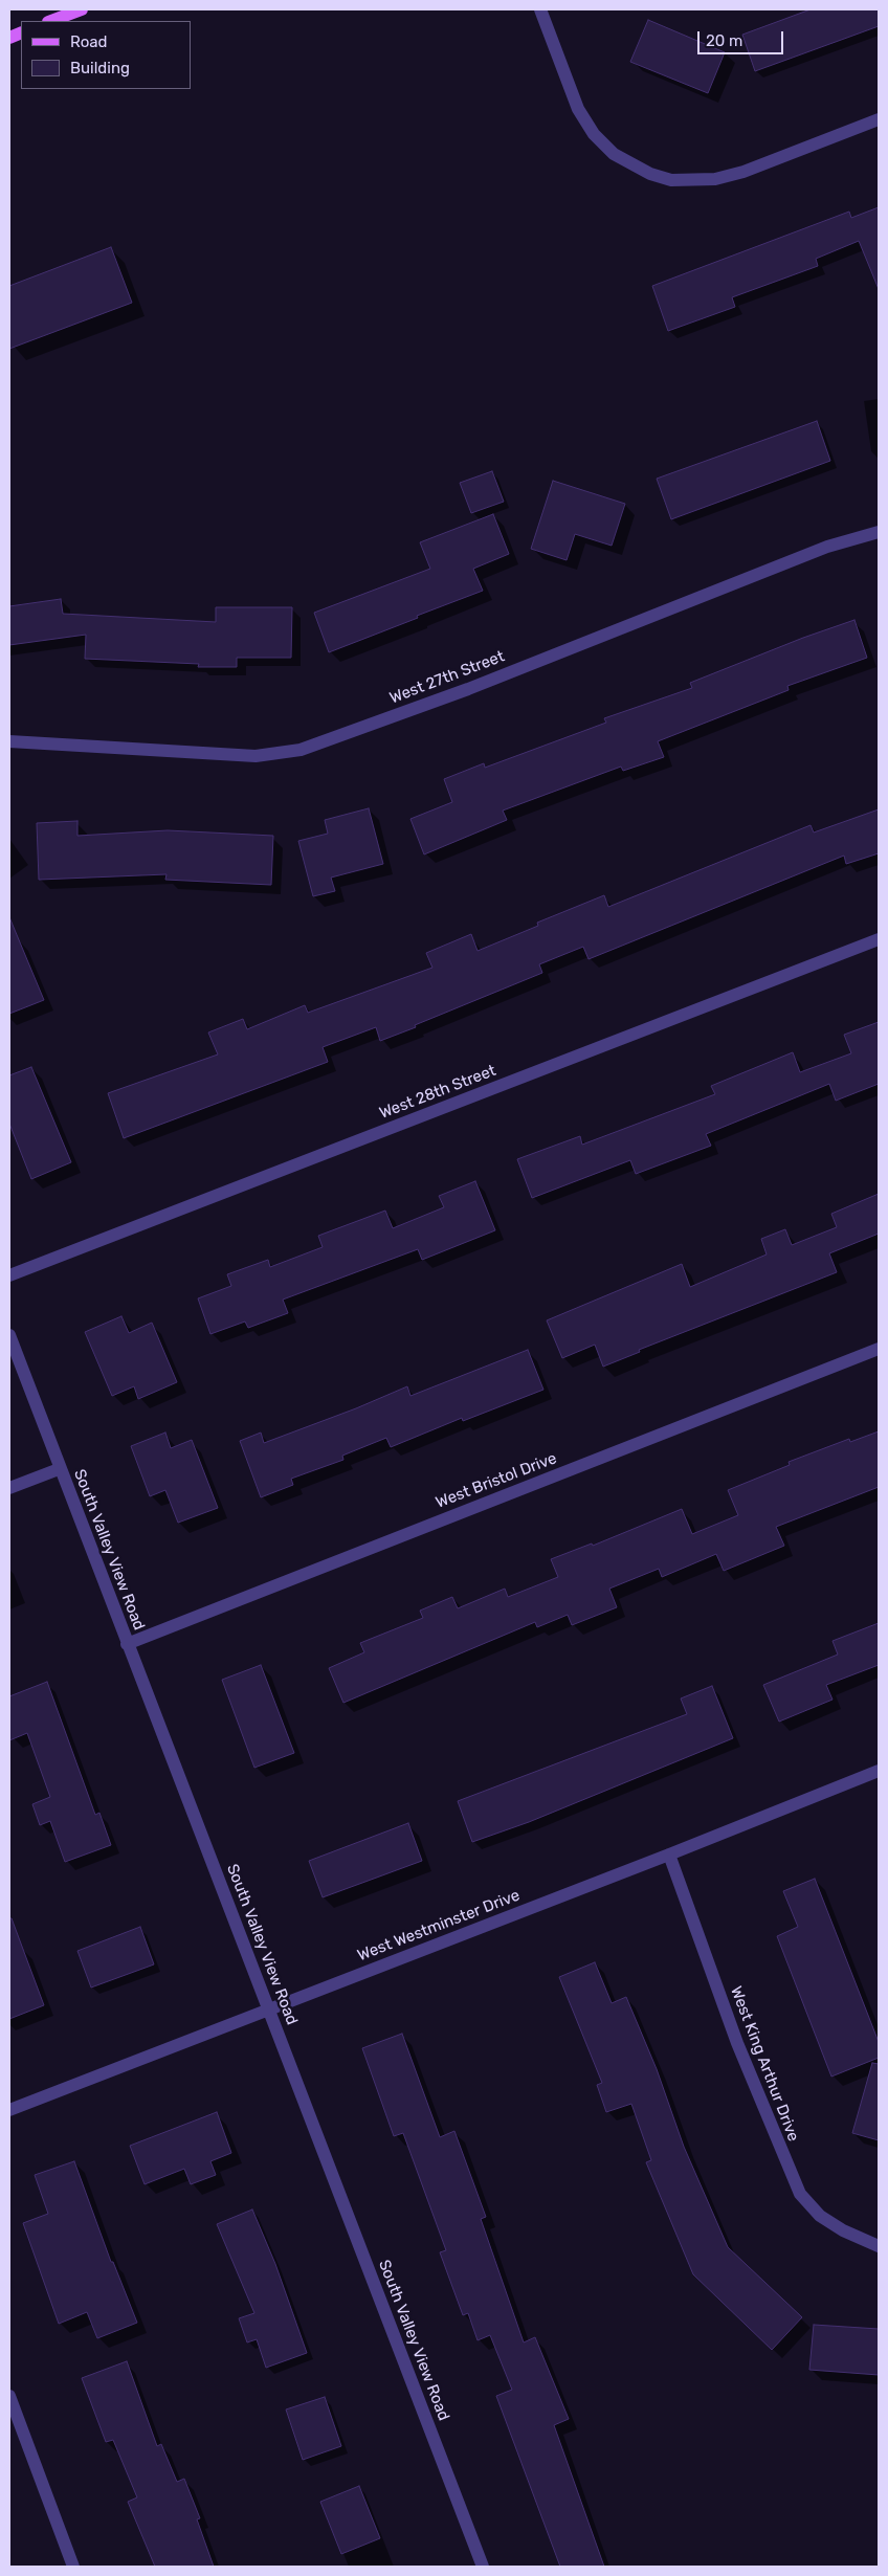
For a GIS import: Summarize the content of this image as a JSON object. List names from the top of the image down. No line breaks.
{"streets":{"street":["West 27th Street","West 28th Street","West Bristol Drive","South Valley View Road","West Westminster Drive","West King Arthur Drive"]},"crossings":[["West Bristol Drive","South Valley View Road"],["South Valley View Road","West Westminster Drive"],["West Westminster Drive","West King Arthur Drive"]],"legend":["Road","Building"],"scale_bar":"20 m"}
